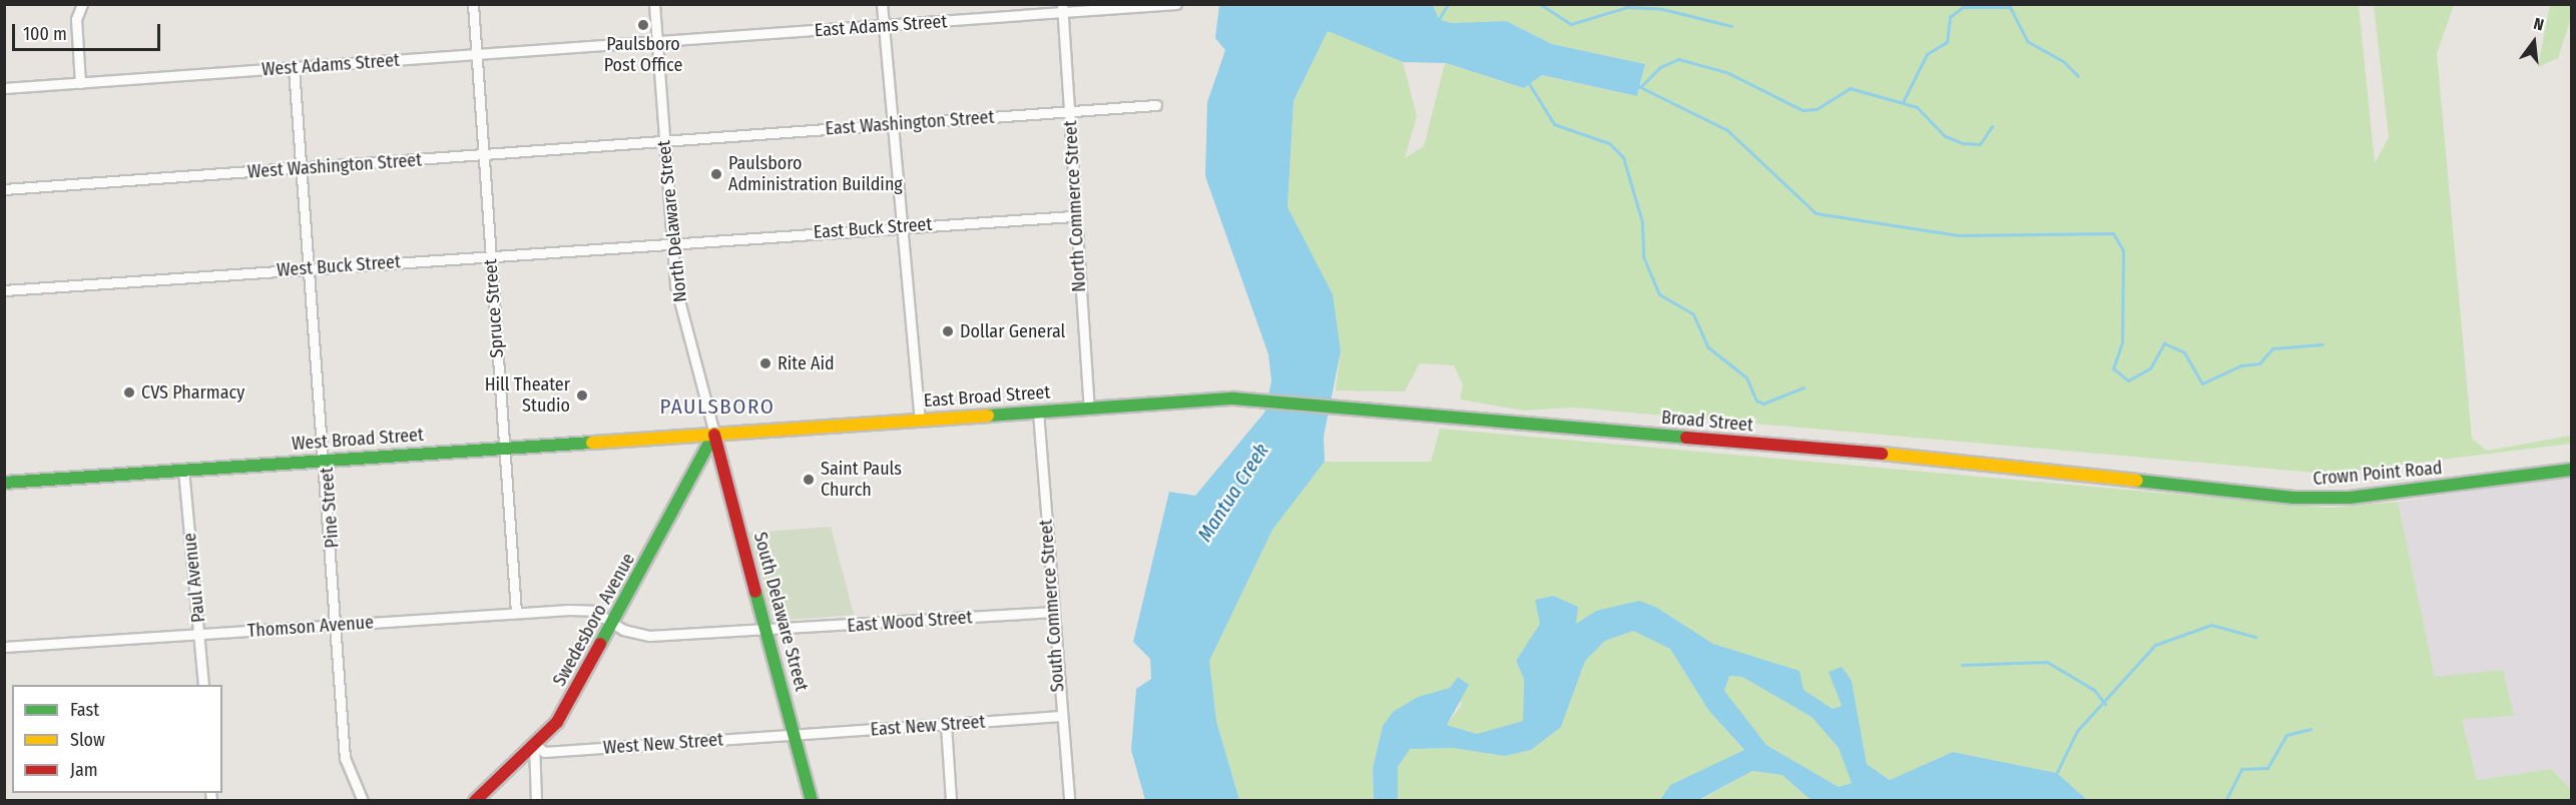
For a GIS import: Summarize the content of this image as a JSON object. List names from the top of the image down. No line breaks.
{"streets":{"main road":["East Broad Street","Broad Street","West Broad Street","Crown Point Road","South Delaware Street","Swedesboro Avenue"],"street":["East Adams Street","West Adams Street","East Washington Street","West Washington Street","North Commerce Street","North Delaware Street","East Buck Street","West Buck Street","Spruce Street","Pine Street","Paul Avenue","South Commerce Street","East Wood Street","Thomson Avenue","East New Street","West New Street"]},"crossings":[["East Adams Street","West Adams Street"],["East Adams Street","North Commerce Street"],["East Adams Street","North Delaware Street"],["West Adams Street","North Delaware Street"],["West Adams Street","Spruce Street"],["West Adams Street","Pine Street"],["East Washington Street","West Washington Street"],["East Washington Street","North Commerce Street"],["East Washington Street","North Delaware Street"],["West Washington Street","North Delaware Street"],["West Washington Street","Spruce Street"],["West Washington Street","Pine Street"],["North Commerce Street","East Buck Street"],["North Commerce Street","East Broad Street"],["North Delaware Street","East Buck Street"],["North Delaware Street","West Buck Street"],["North Delaware Street","East Broad Street"],["North Delaware Street","West Broad Street"],["North Delaware Street","South Delaware Street"],["North Delaware Street","Swedesboro Avenue"],["East Buck Street","West Buck Street"],["West Buck Street","Spruce Street"],["West Buck Street","Pine Street"],["Spruce Street","West Broad Street"],["Spruce Street","Thomson Avenue"],["East Broad Street","Broad Street"],["East Broad Street","West Broad Street"],["East Broad Street","South Commerce Street"],["East Broad Street","South Delaware Street"],["East Broad Street","Swedesboro Avenue"],["Broad Street","Crown Point Road"],["West Broad Street","Pine Street"],["West Broad Street","Paul Avenue"],["West Broad Street","South Delaware Street"],["West Broad Street","Swedesboro Avenue"],["Pine Street","Thomson Avenue"],["Paul Avenue","Thomson Avenue"],["South Commerce Street","East Wood Street"],["South Commerce Street","East New Street"],["South Delaware Street","Swedesboro Avenue"],["South Delaware Street","East Wood Street"],["South Delaware Street","East New Street"],["South Delaware Street","West New Street"],["Swedesboro Avenue","East Wood Street"],["Swedesboro Avenue","Thomson Avenue"],["Swedesboro Avenue","West New Street"],["East Wood Street","Thomson Avenue"],["East New Street","West New Street"]],"districts":["PAULSBORO"],"water":["Mantua Creek"],"places":["Paulsboro Post Office","Paulsboro Administration Building","Dollar General","Rite Aid","CVS Pharmacy","Hill Theater Studio","Saint Pauls Church"],"legend":["Fast","Slow","Jam"],"scale_bar":"100 m","north":"top"}
